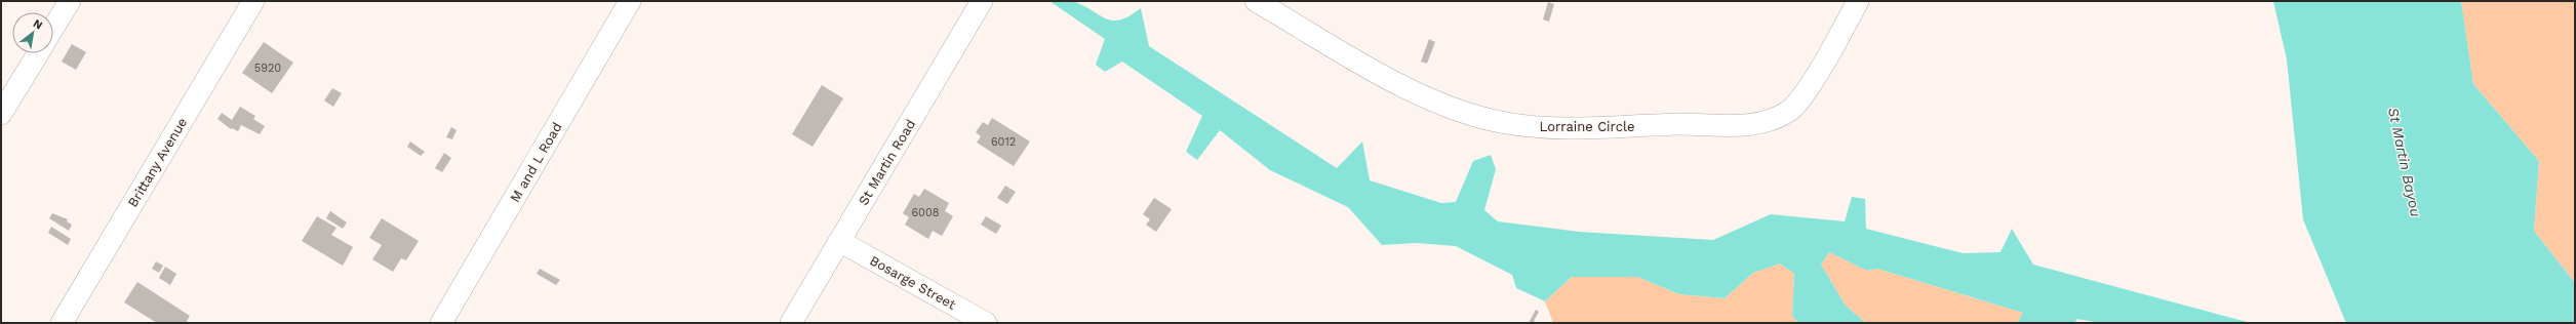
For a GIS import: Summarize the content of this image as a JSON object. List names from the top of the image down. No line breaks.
{"streets":{"street":["Lorraine Circle","Brittany Avenue","M and L Road","St Martin Road","Bosarge Street"]},"crossings":[["St Martin Road","Bosarge Street"]],"water":["St Martin Bayou"],"house_numbers":["5920","6012","6008"],"north":"top right"}
